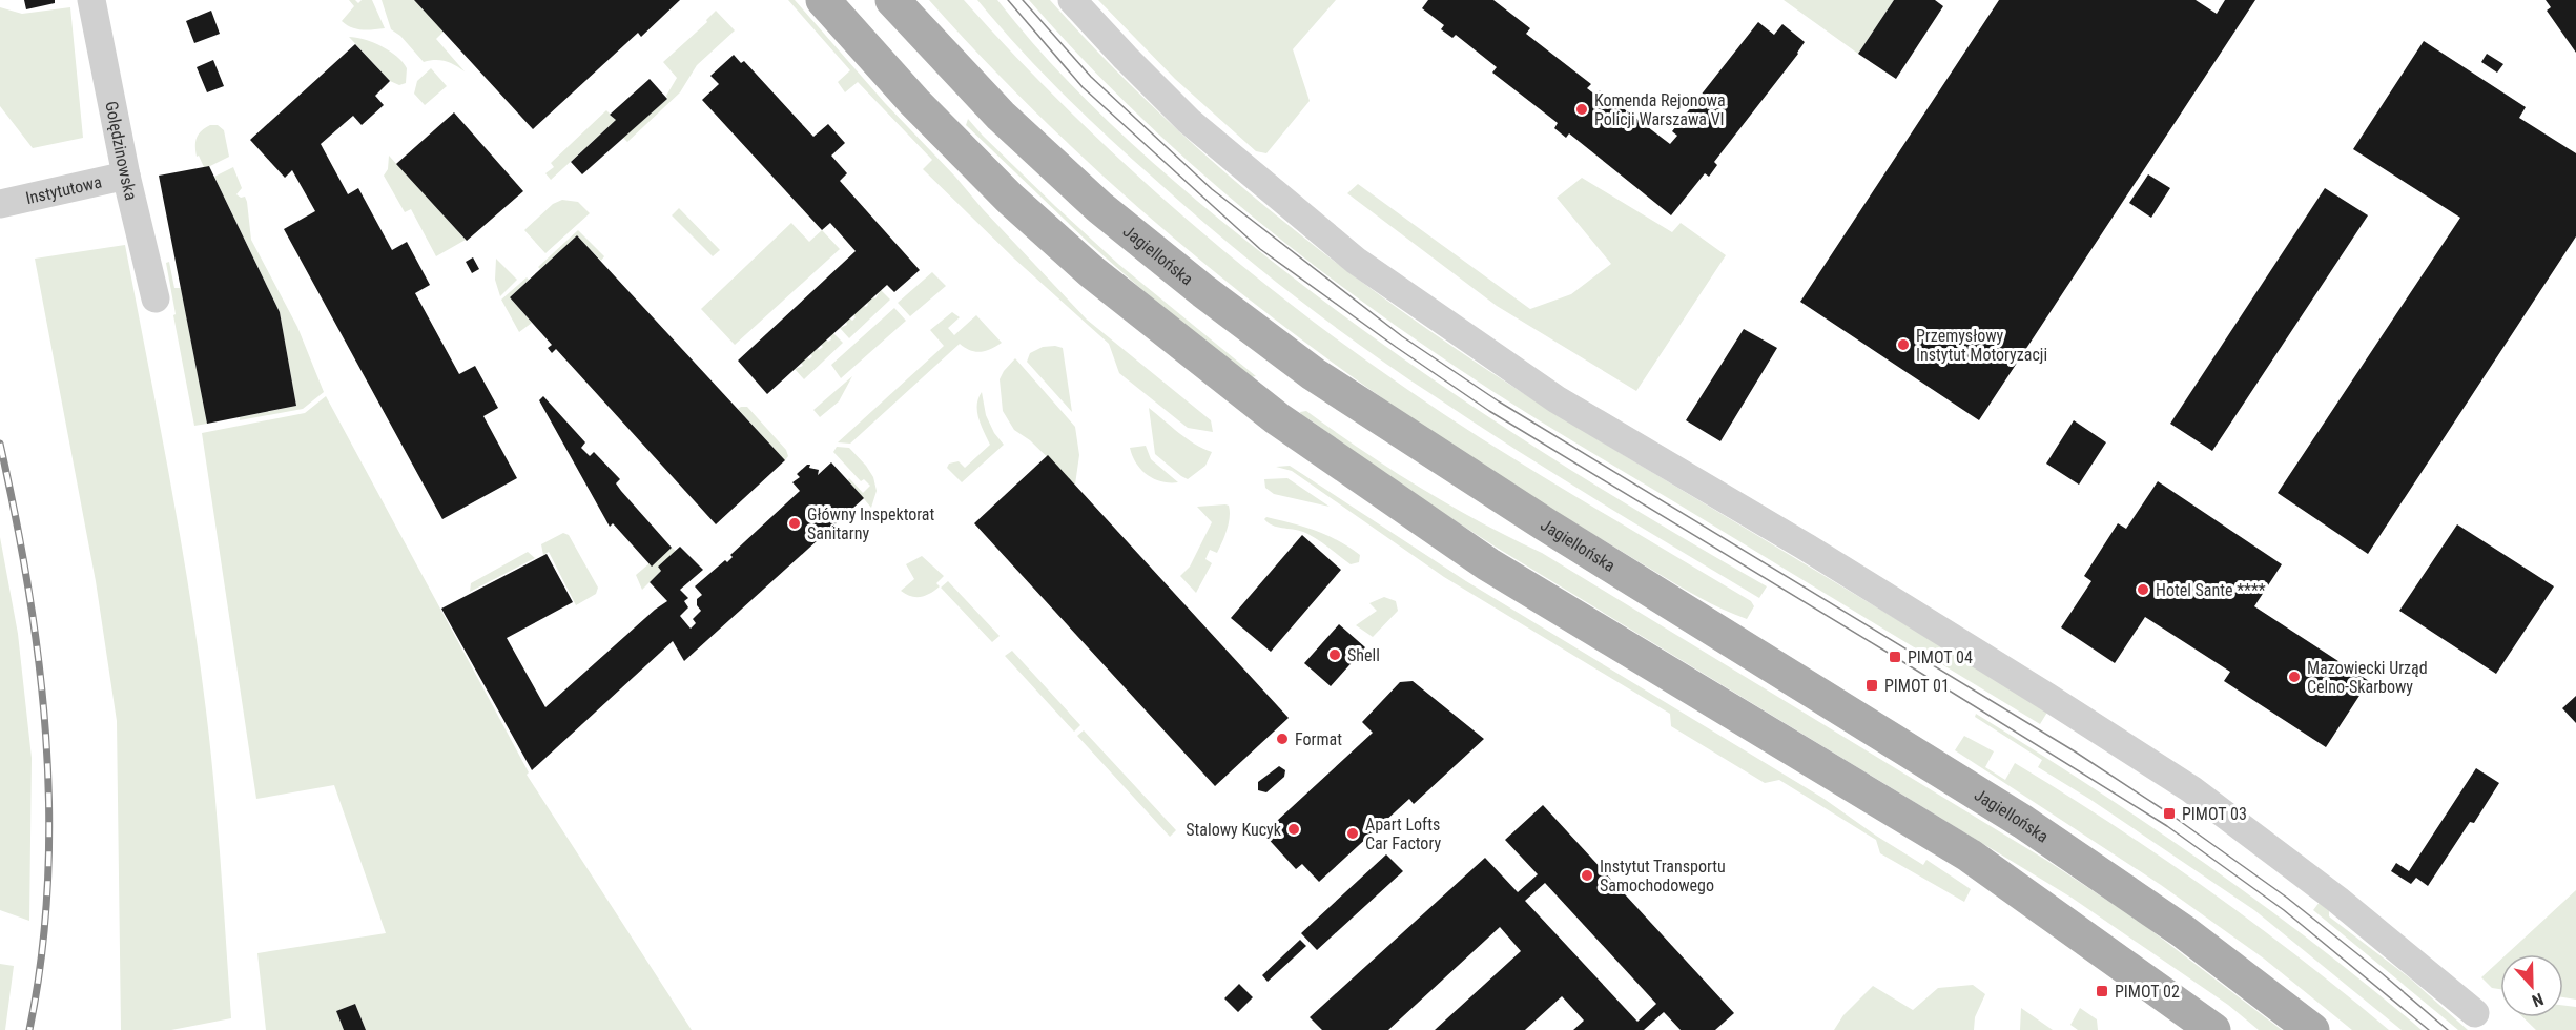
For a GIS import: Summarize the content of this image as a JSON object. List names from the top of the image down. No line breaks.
{"streets":{"main road":["Jagiellońska"],"street":["Golędzinowska","Instytutowa"]},"crossings":[["Golędzinowska","Instytutowa"]],"places":{"other":["Komenda Rejonowa Policji Warszawa VI","Przemysłowy Instytut Motoryzacji","Główny Inspektorat Sanitarny","Hotel Sante ****","Shell","Mazowiecki Urząd Celno-Skarbowy","Format","Stalowy Kucyk","Apart Lofts Car Factory","Instytut Transportu Samochodowego"],"transit":["PIMOT 04","PIMOT 01","PIMOT 03","PIMOT 02"]},"north":"bottom"}
